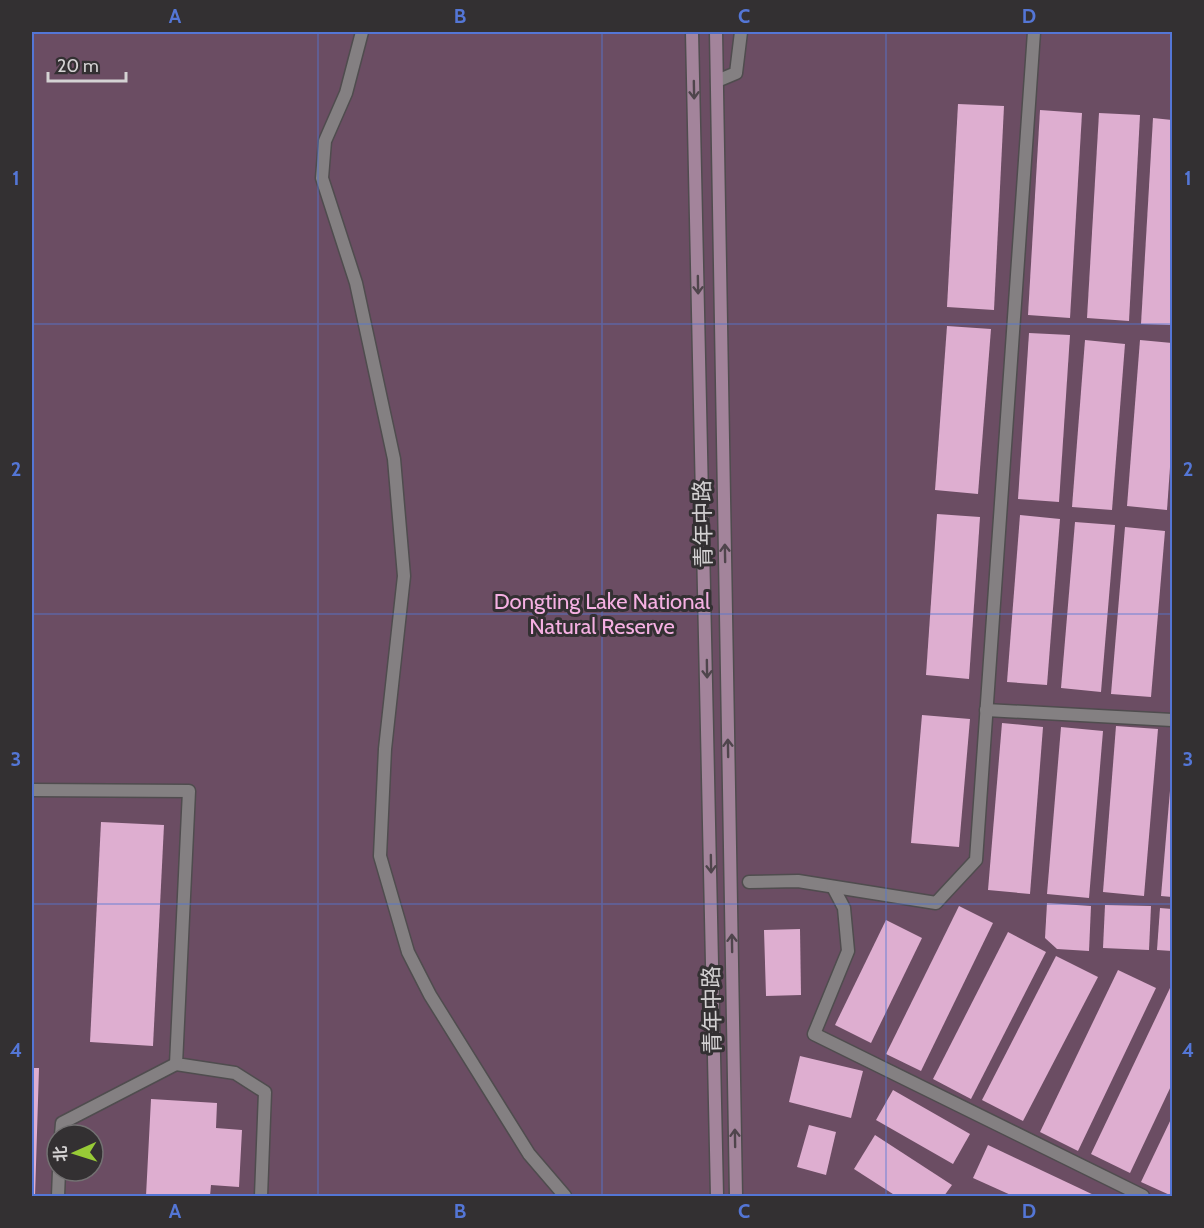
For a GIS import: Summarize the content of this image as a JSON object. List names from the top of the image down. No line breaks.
{"streets":{"main road":["青年中路"]},"parks":["Dongting Lake National Natural Reserve"],"scale_bar":"20 m","north":"left","grid":{"columns":["A","B","C","D"],"rows":["1","2","3","4"]}}
